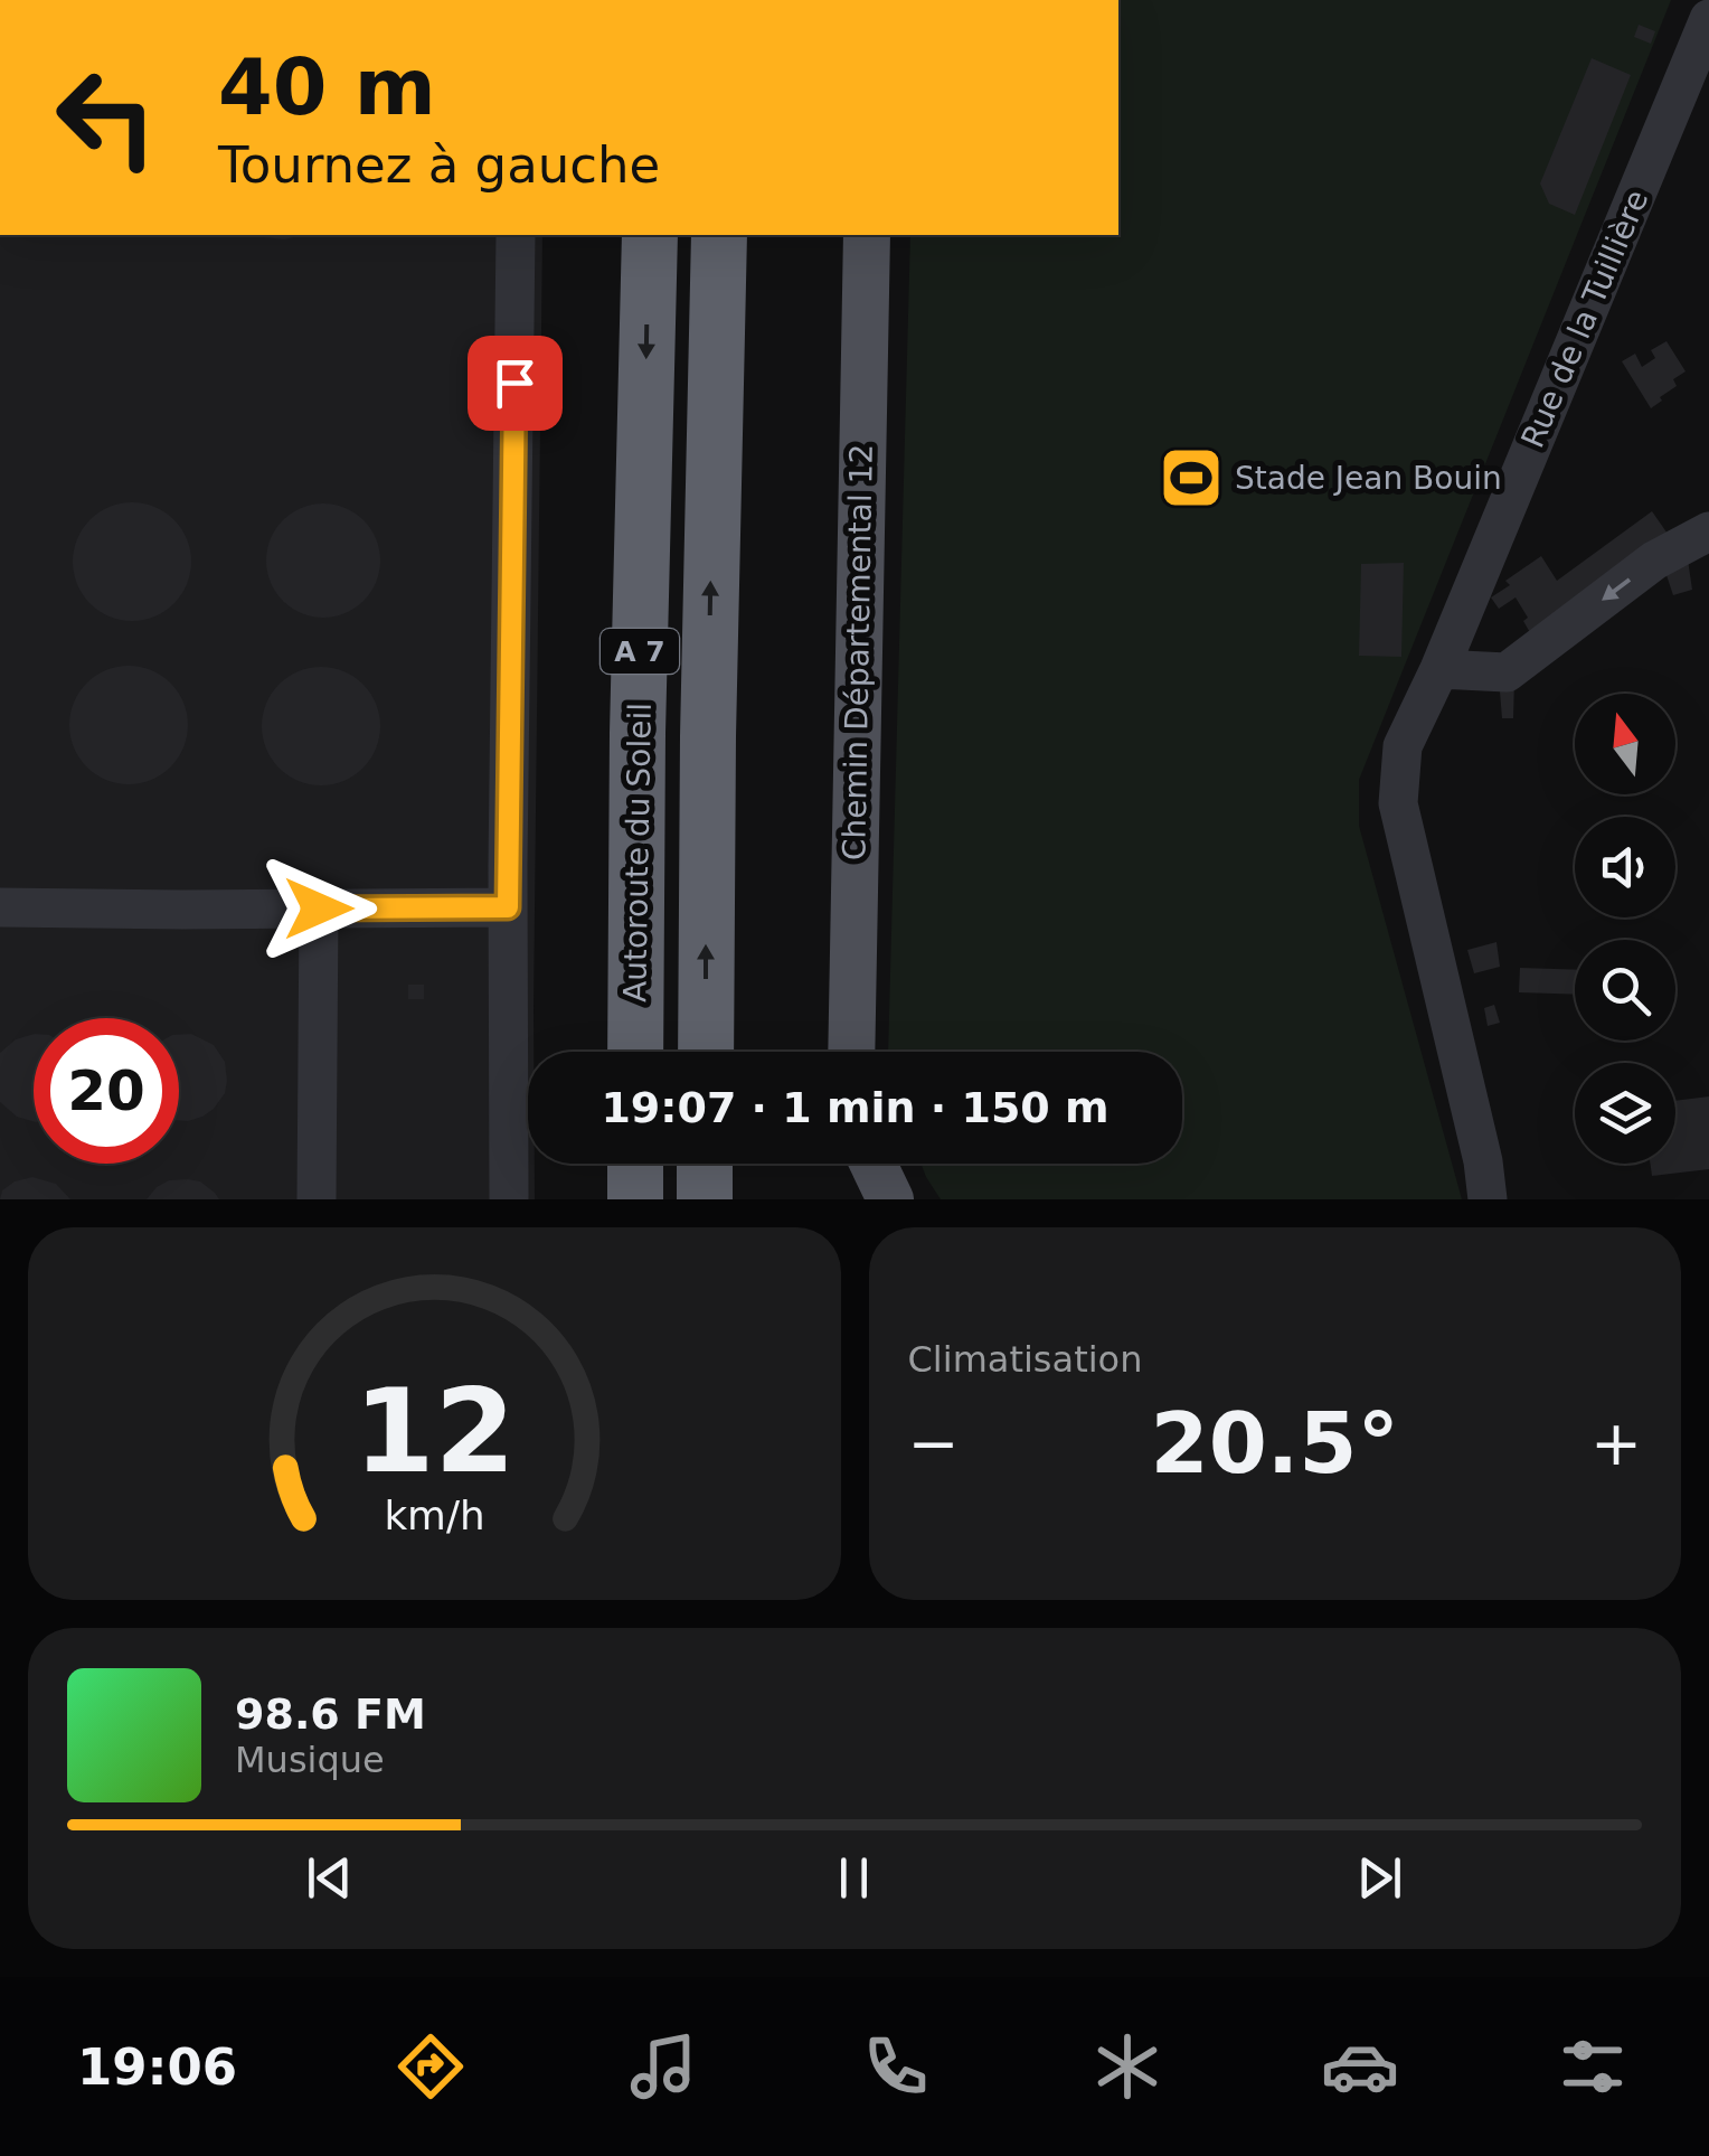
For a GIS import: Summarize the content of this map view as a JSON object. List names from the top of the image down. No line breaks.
{"streets":{"highway":["A 7","Autoroute du Soleil"],"main road":["Chemin Départemental 12"],"street":["Rue de la Tuillière"]},"places":{"sports":["Stade Jean Bouin"]},"north":"top","page":{"turn":["40 m","Tournez à gauche"],"limit":"20","trip":"19:07 · 1 min · 150 m","tile":"Climatisation","heat":["−","20.5°","+"],"song":["98.6 FM","Musique"],"tabs":"19:06","gauge":["12","km/h"]}}
